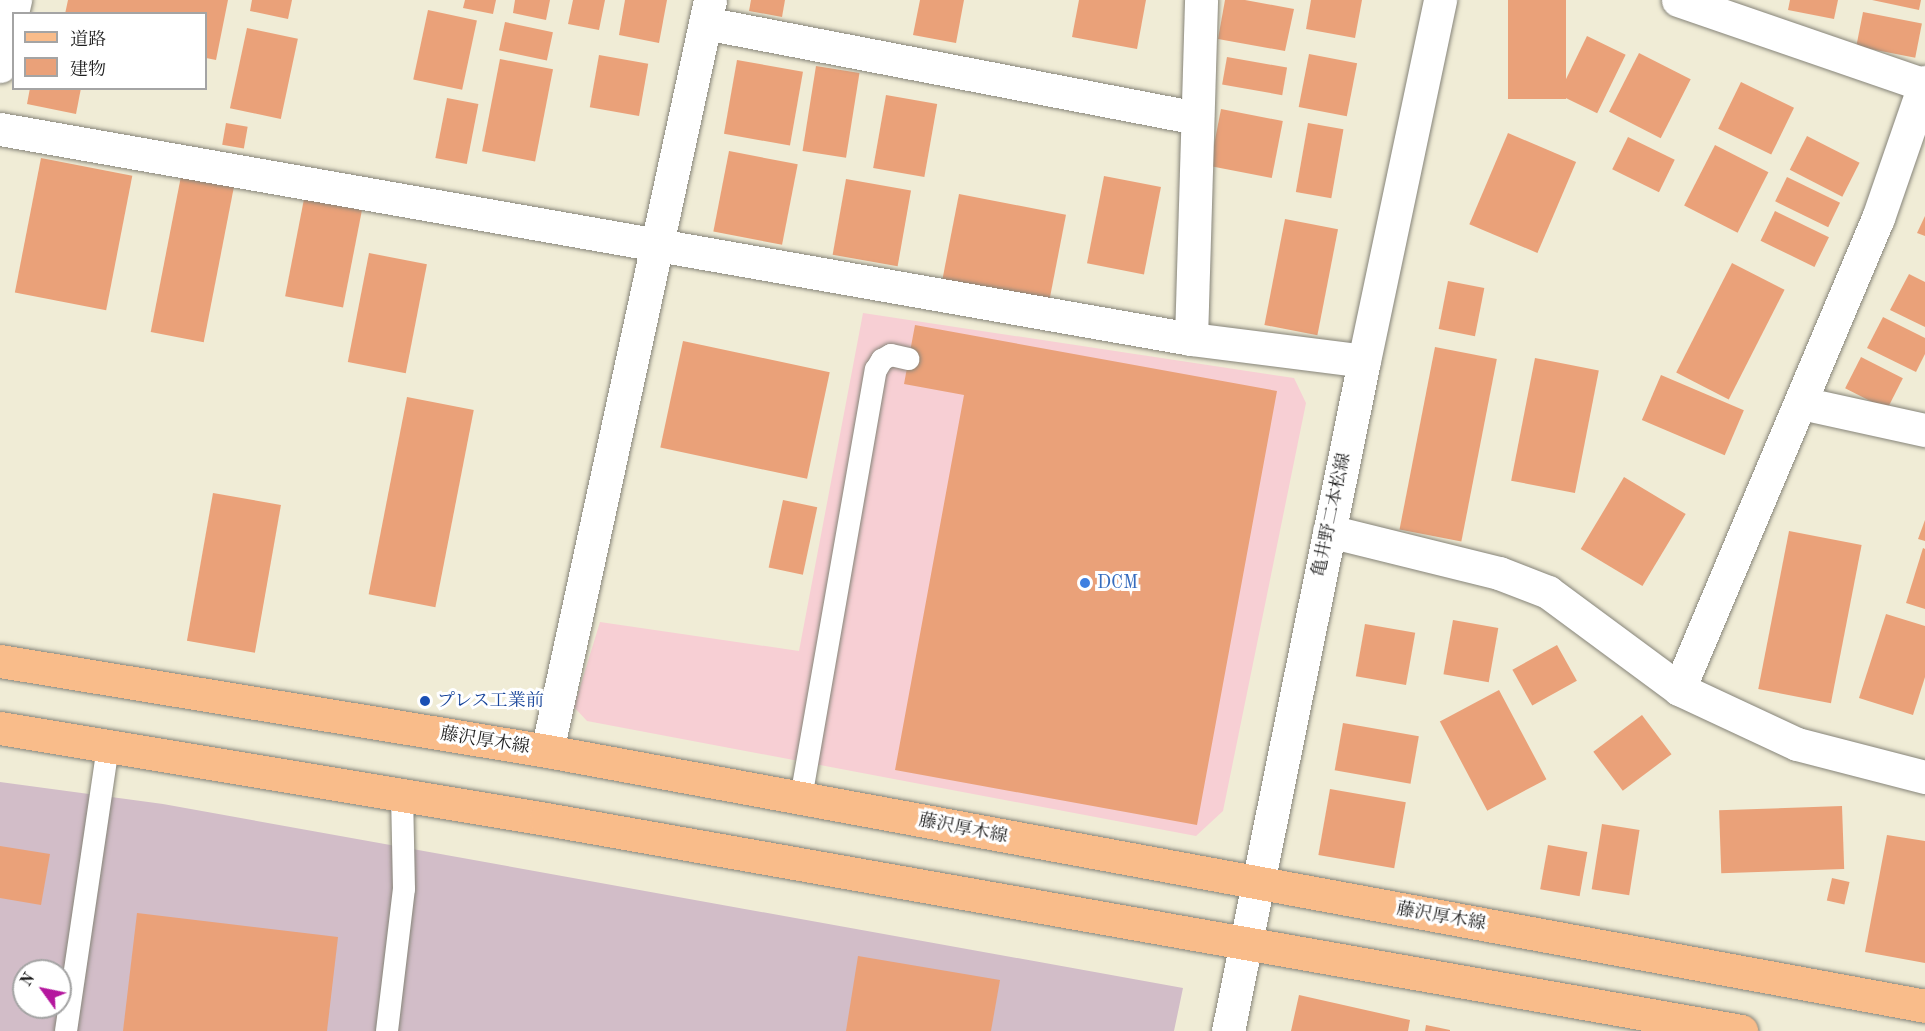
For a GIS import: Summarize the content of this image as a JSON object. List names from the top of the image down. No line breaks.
{"streets":{"main road":["藤沢厚木線"],"street":["亀井野二本松線"]},"crossings":[["亀井野二本松線","藤沢厚木線"]],"places":["DCM","プレス工業前"],"legend":["道路","建物"],"north":"top left"}
